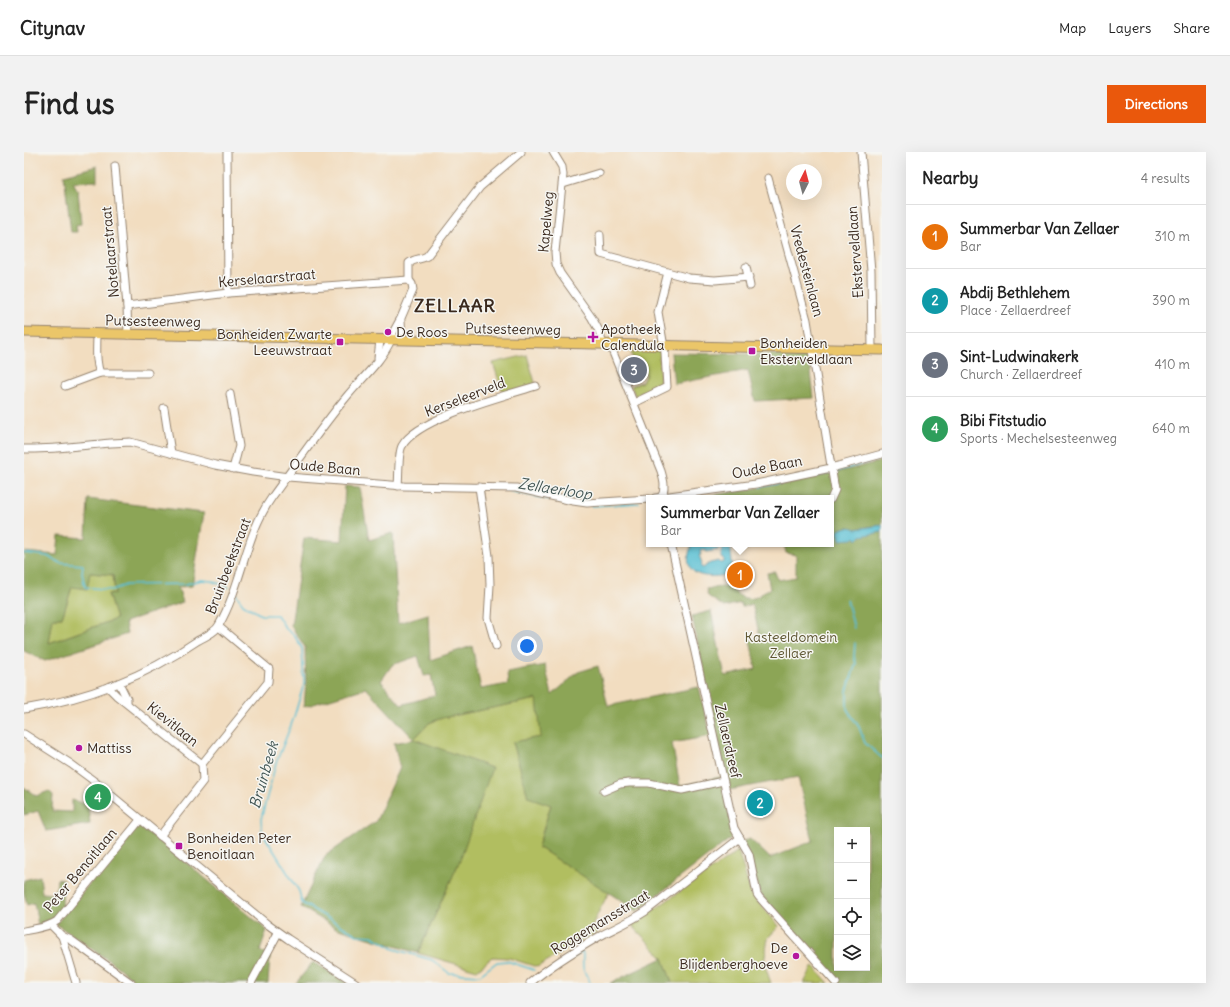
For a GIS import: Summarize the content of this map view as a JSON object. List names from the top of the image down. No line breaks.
{"streets":{"main road":["Putsesteenweg"],"street":["Kapelweg","Notelaarstraat","Eksterveldlaan","Vredesteinlaan","Kerselaarstraat","Kerseleerveld","Oude Baan","Bruinbeekstraat","Kievitlaan","Zellaerdreef","Peter Benoitlaan","Roggemansstraat"]},"crossings":[["Kapelweg","Putsesteenweg"],["Notelaarstraat","Kerselaarstraat"],["Notelaarstraat","Putsesteenweg"],["Eksterveldlaan","Putsesteenweg"],["Vredesteinlaan","Putsesteenweg"],["Vredesteinlaan","Oude Baan"],["Kerselaarstraat","Bruinbeekstraat"],["Putsesteenweg","Bruinbeekstraat"],["Kerseleerveld","Oude Baan"],["Oude Baan","Bruinbeekstraat"],["Bruinbeekstraat","Kievitlaan"],["Zellaerdreef","Roggemansstraat"]],"districts":["ZELLAAR"],"water":["Zellaerloop","Bruinbeek"],"parks":["Kasteeldomein Zellaer"],"places":{"other":["De Roos","Mattiss","De Blijdenberghoeve"],"health":["Apotheek Calendula"],"transit":["Bonheiden Zwarte Leeuwstraat","Bonheiden Eksterveldlaan","Bonheiden Peter Benoitlaan"]},"north":"top","page":{"header":"Citynav","nav":["Map","Layers","Share"],"buttons":"Directions","title":"Find us","heading":["Nearby","4 results"],"list":[{"mark":"1","name":"Summerbar Van Zellaer","note":"Bar","value":"310 m"},{"mark":"2","name":"Abdij Bethlehem","note":"Place · Zellaerdreef","value":"390 m"},{"mark":"3","name":"Sint-Ludwinakerk","note":"Church · Zellaerdreef","value":"410 m"},{"mark":"4","name":"Bibi Fitstudio","note":"Sports · Mechelsesteenweg","value":"640 m"}],"pins":["3","1","4","2"],"popup":["Summerbar Van Zellaer","Bar"],"map_buttons":["+","−"]}}
